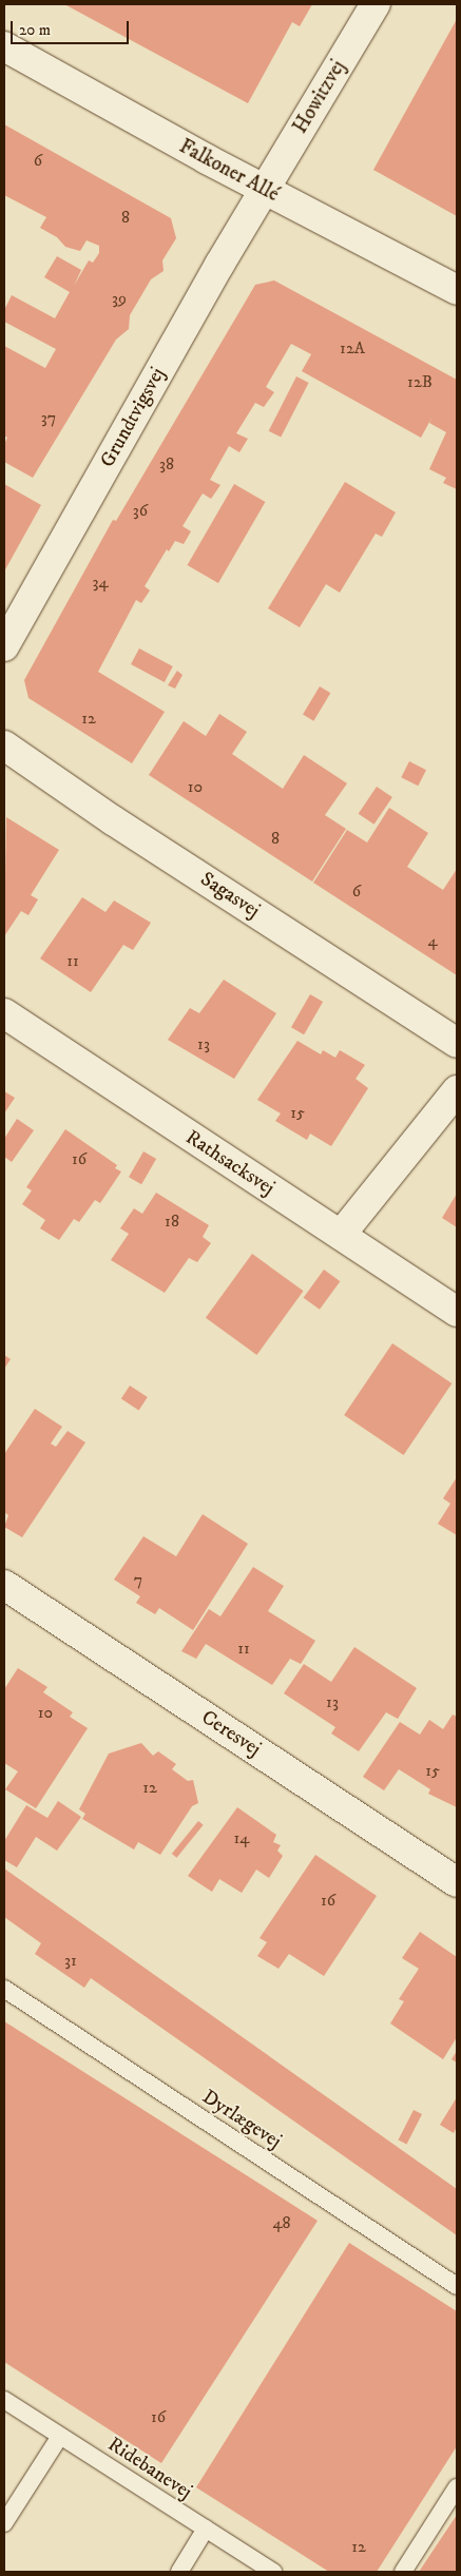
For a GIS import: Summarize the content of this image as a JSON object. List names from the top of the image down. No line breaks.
{"streets":{"street":["Howitzvej","Falkoner Allé","Grundtvigsvej","Sagasvej","Rathsacksvej","Ceresvej"],"lane":["Dyrlægevej","Ridebanevej"]},"crossings":[["Howitzvej","Falkoner Allé"],["Howitzvej","Grundtvigsvej"],["Falkoner Allé","Grundtvigsvej"]],"house_numbers":["6","8","39","12A","12B","37","38","36","34","12","10","8","6","4","11","13","15","16","18","7","11","13","10","15","12","14","16","31","48","16","12"],"scale_bar":"20 m"}
